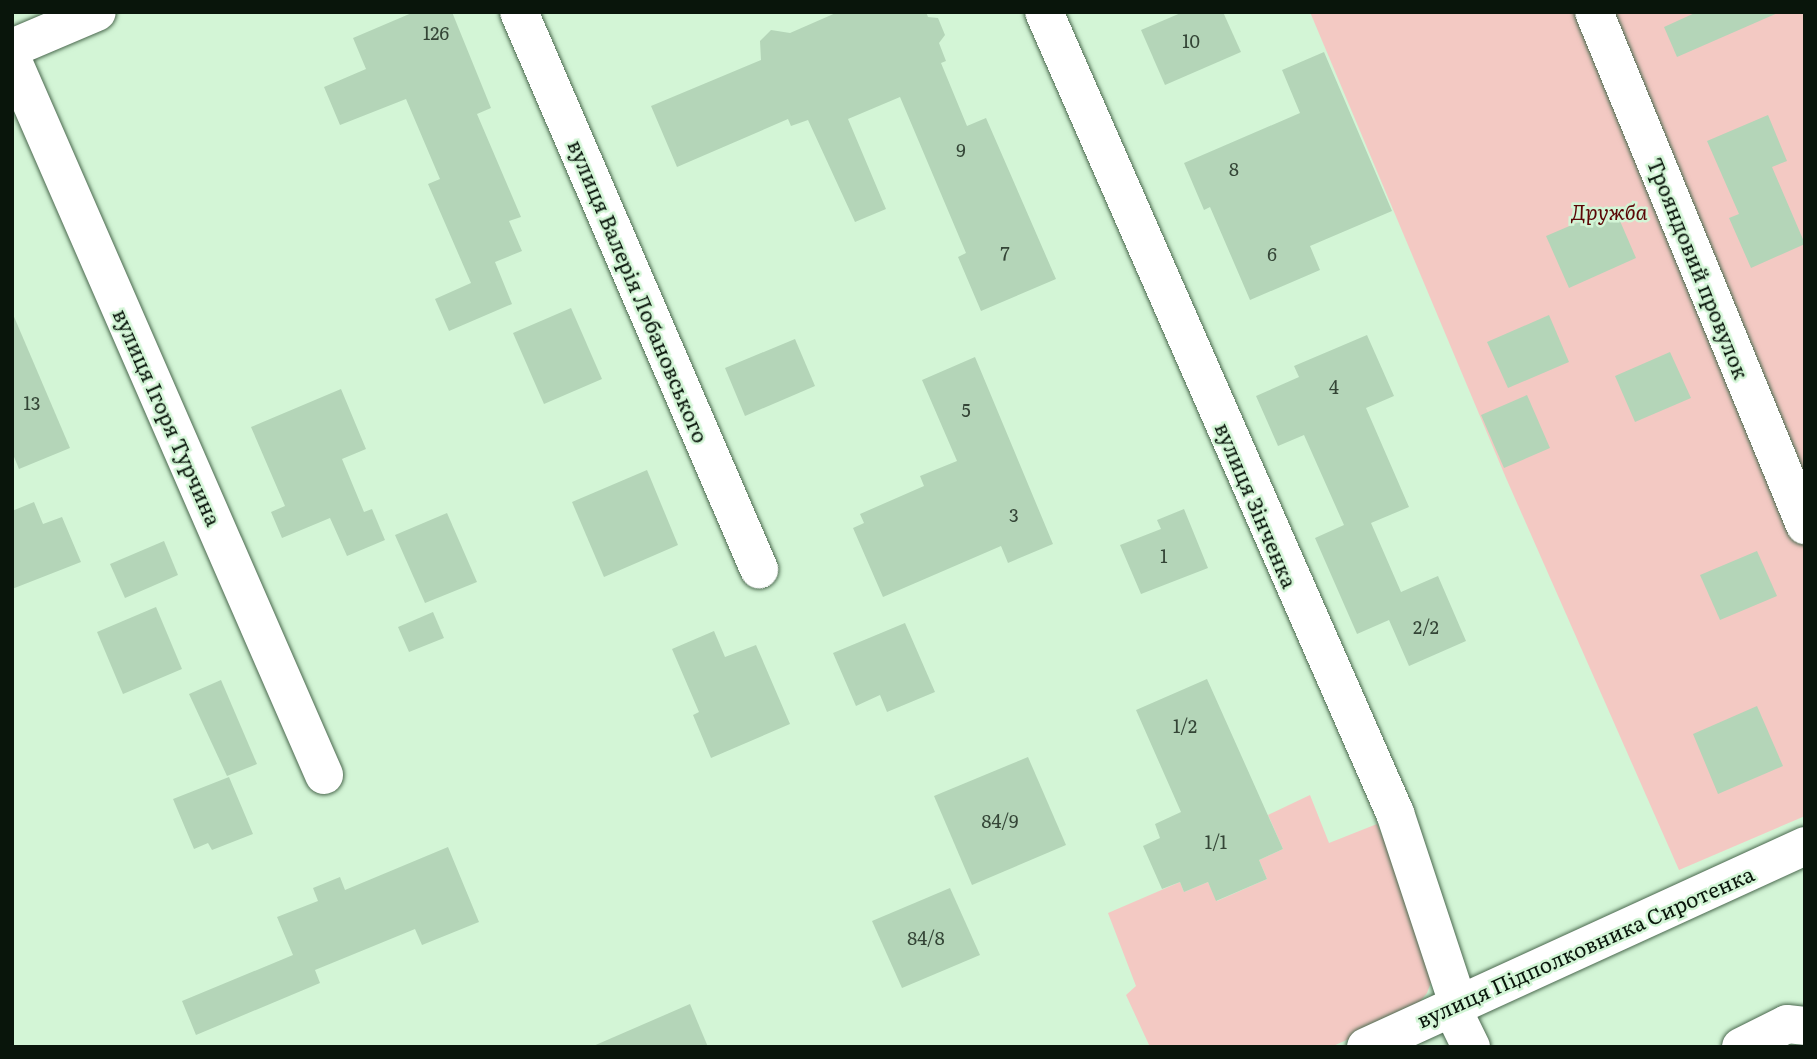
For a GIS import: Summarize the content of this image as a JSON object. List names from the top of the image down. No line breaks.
{"streets":{"street":["Трояндовий провулок","вулиця Валерія Лобановського","вулиця Ігоря Турчина","вулиця Зінченка","вулиця Підполковника Сиротенка"]},"crossings":[["вулиця Зінченка","вулиця Підполковника Сиротенка"]],"parks":["Дружба"],"house_numbers":["126","10","9","8","7","6","4","13","5","3","1","2/2","1/2","84/9","1/1","84/8"]}
